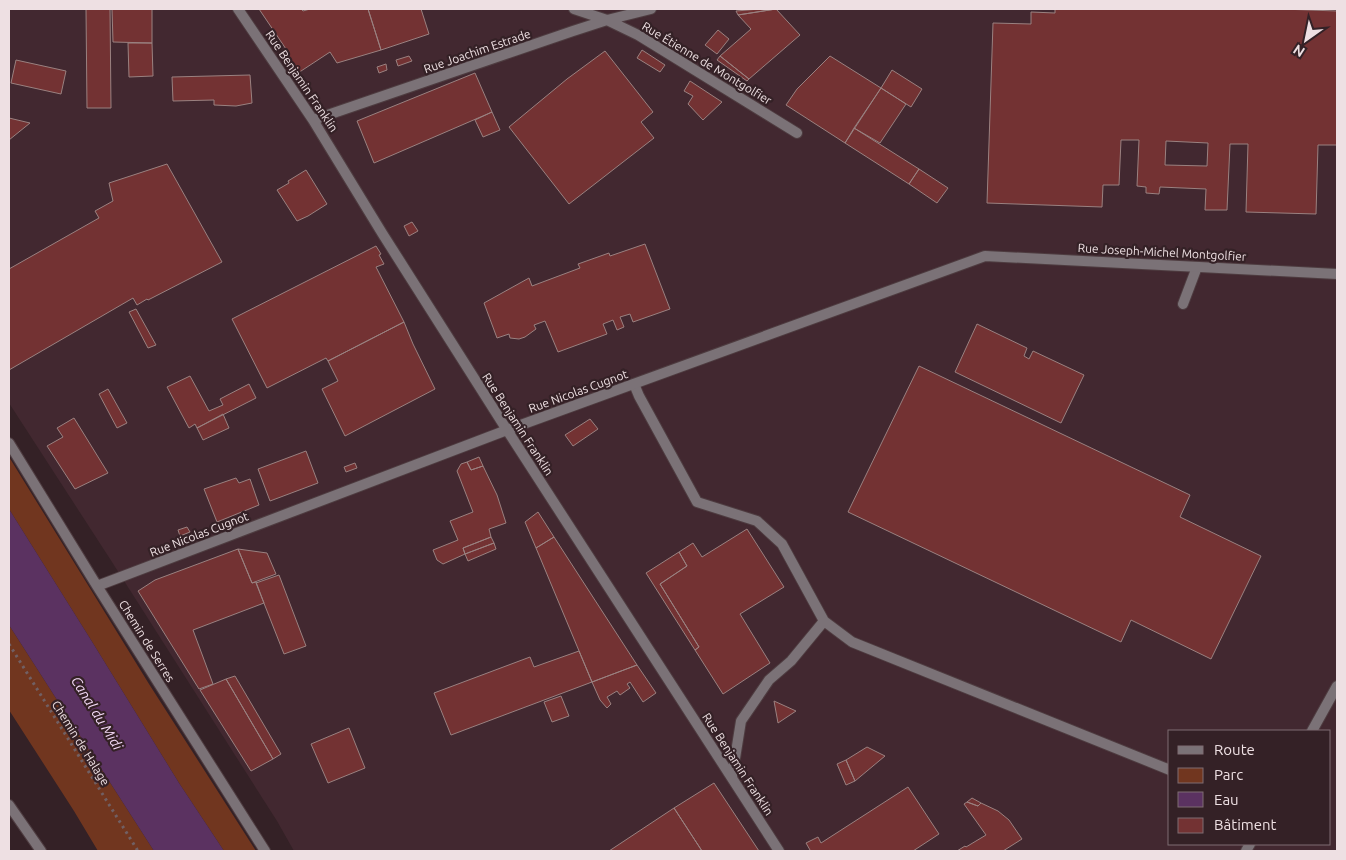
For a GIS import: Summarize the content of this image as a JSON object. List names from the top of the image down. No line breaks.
{"streets":{"street":["Rue Joachim Estrade","Rue Étienne de Montgolfier","Rue Benjamin Franklin","Rue Joseph-Michel Montgolfier","Rue Nicolas Cugnot","Chemin de Serres"],"path":["Chemin de Halage"]},"crossings":[["Rue Joachim Estrade","Rue Étienne de Montgolfier"],["Rue Joachim Estrade","Rue Benjamin Franklin"],["Rue Benjamin Franklin","Rue Nicolas Cugnot"],["Rue Joseph-Michel Montgolfier","Rue Nicolas Cugnot"],["Rue Nicolas Cugnot","Chemin de Serres"]],"water":["Canal du Midi"],"legend":["Route","Parc","Eau","Bâtiment"],"north":"bottom left"}
